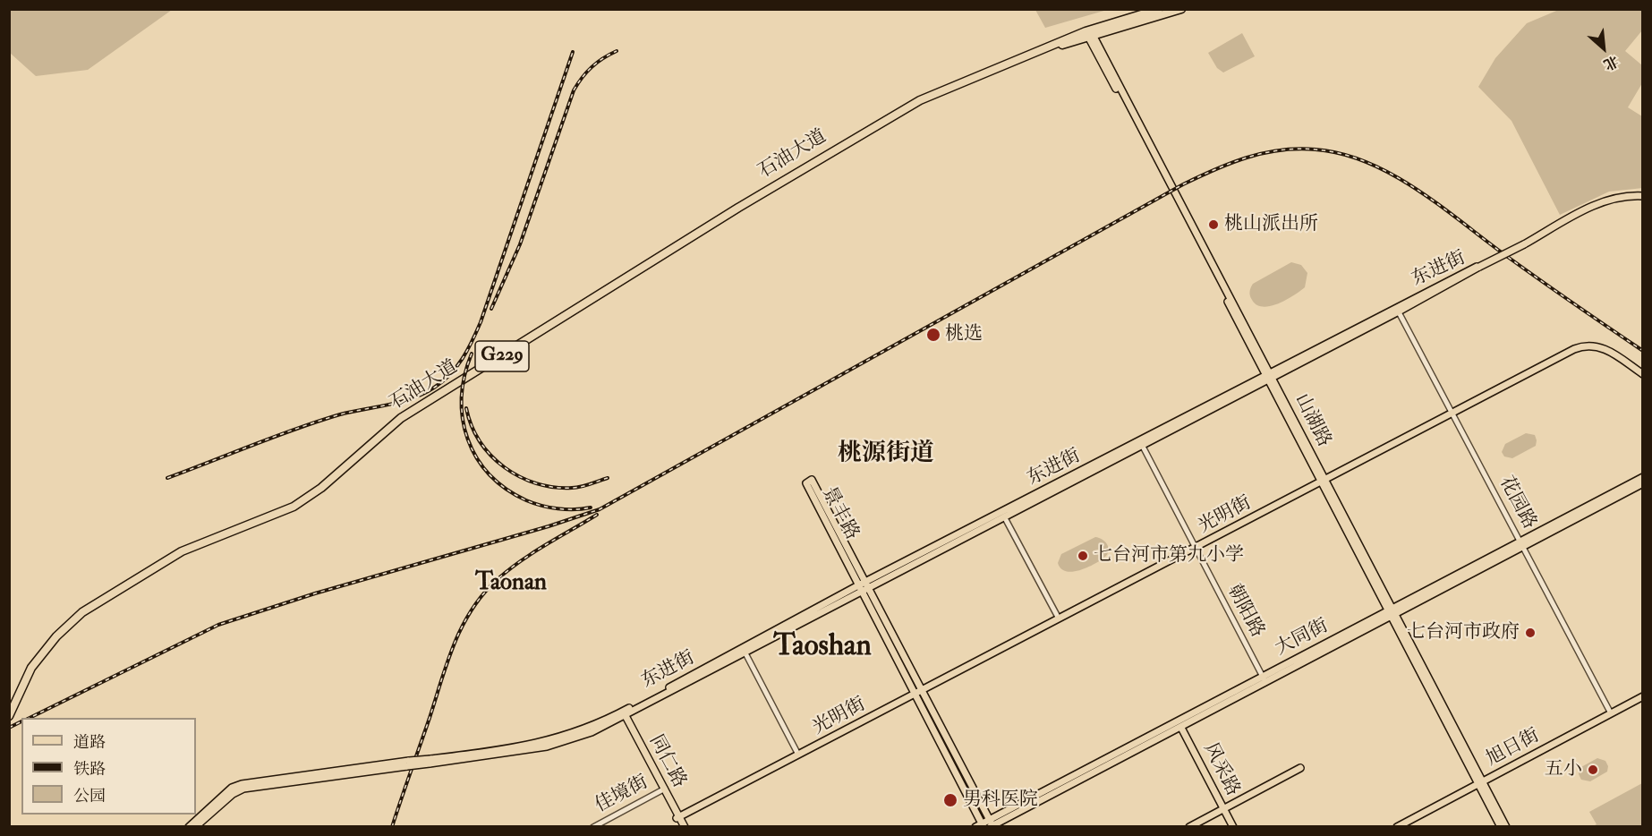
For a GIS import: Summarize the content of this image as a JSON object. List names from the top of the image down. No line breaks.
{"streets":{"highway":["石油大道","G229"],"main road":["东进街","山湖路","景丰路","光明街","大同街","旭日街","同仁路","风采路"],"street":["花园路","朝阳路","佳境街"]},"crossings":[["石油大道","山湖路"],["东进街","山湖路"],["东进街","花园路"],["东进街","景丰路"],["东进街","朝阳路"],["东进街","同仁路"],["山湖路","光明街"],["山湖路","大同街"],["山湖路","旭日街"],["花园路","光明街"],["花园路","大同街"],["花园路","旭日街"],["景丰路","光明街"],["景丰路","大同街"],["光明街","朝阳路"],["光明街","同仁路"],["朝阳路","大同街"],["大同街","风采路"],["同仁路","佳境街"]],"districts":["桃源街道","Taonan","Taoshan"],"places":["桃山派出所","桃选","七台河市第九小学","七台河市政府","五小","男科医院"],"legend":["道路","铁路","公园"],"north":"bottom right"}
